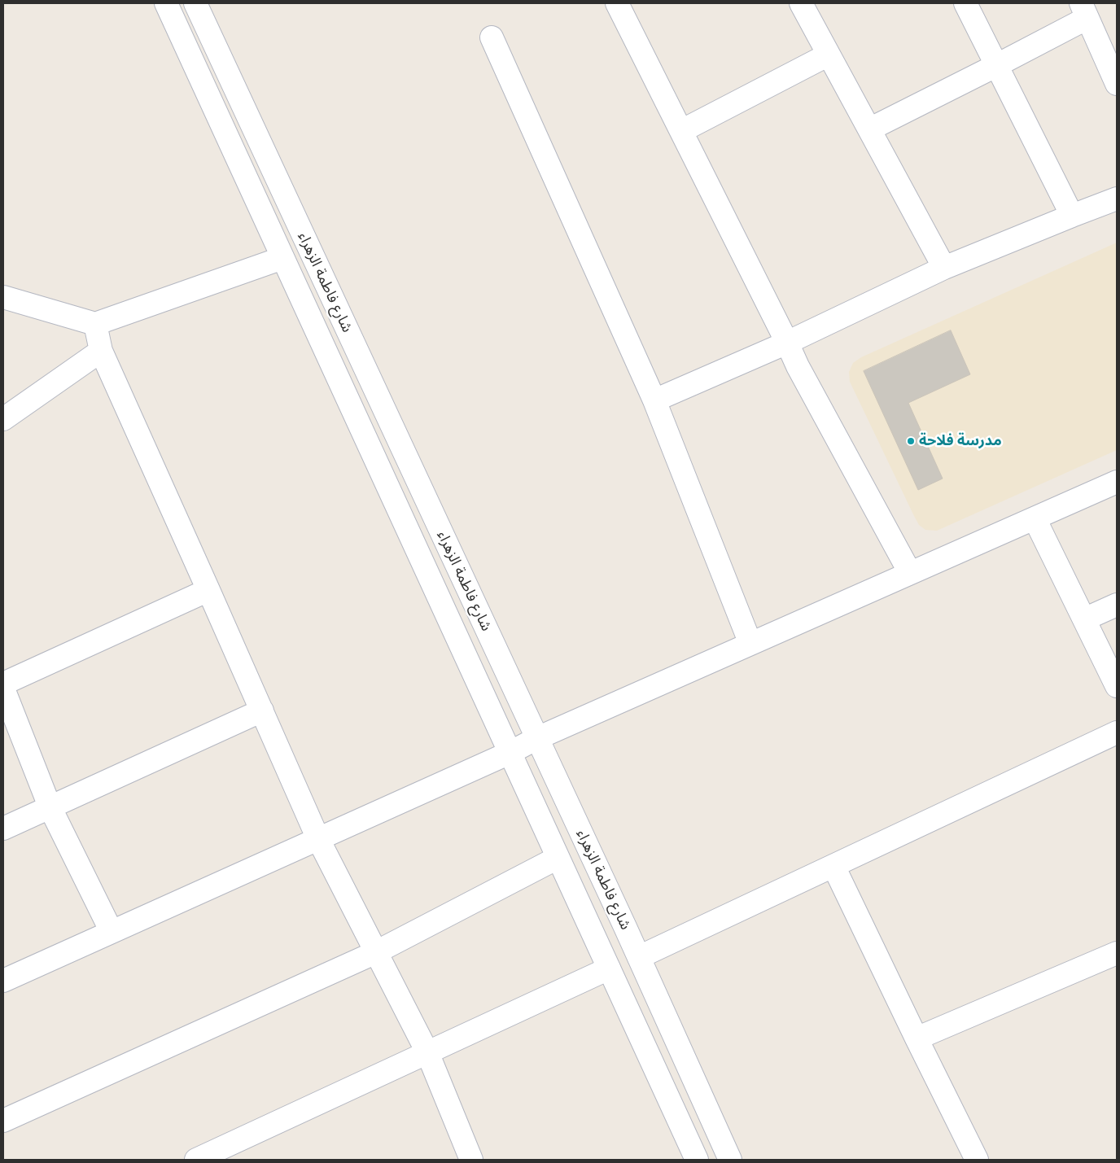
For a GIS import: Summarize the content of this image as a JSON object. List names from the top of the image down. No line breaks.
{"streets":{"street":["شارع فاطمة الزهراء"]},"places":["مدرسة فلاحة"]}
